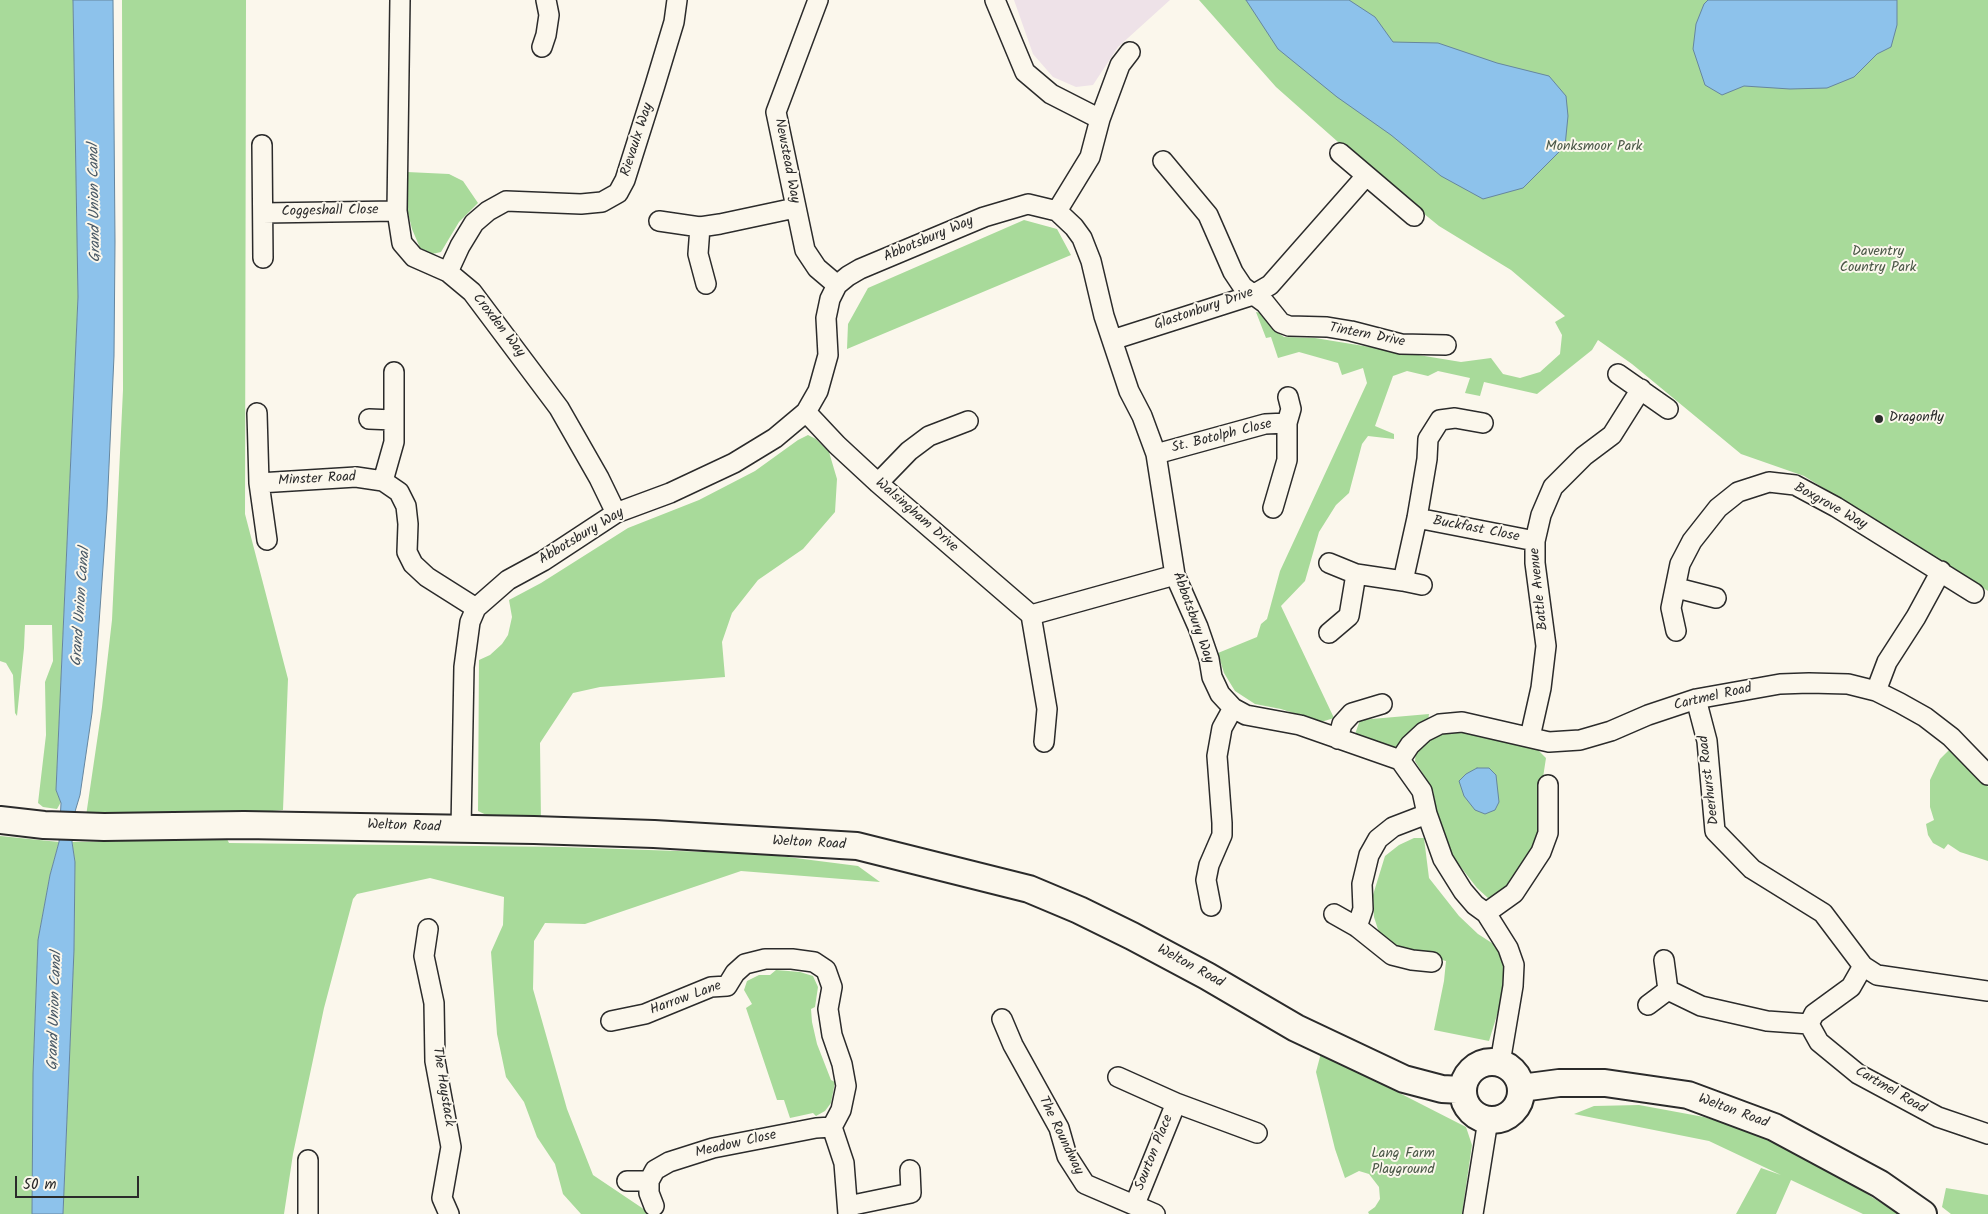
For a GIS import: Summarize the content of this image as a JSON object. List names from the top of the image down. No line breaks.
{"streets":{"street":["Rievaulx Way","Newstead Way","Coggeshall Close","Abbotsbury Way","Glastonbury Drive","Croxden Way","Tintern Drive","St. Botolph Close","Minster Road","Boxgrove Way","Walsingham Drive","Buckfast Close","Battle Avenue","Cartmel Road","Deerhurst Road","Welton Road","Harrow Lane","The Haystack","The Roundway","Meadow Close","Sourton Place"]},"crossings":[["Rievaulx Way","Croxden Way"],["Newstead Way","Abbotsbury Way"],["Coggeshall Close","Croxden Way"],["Abbotsbury Way","Glastonbury Drive"],["Abbotsbury Way","Croxden Way"],["Abbotsbury Way","St. Botolph Close"],["Abbotsbury Way","Walsingham Drive"],["Glastonbury Drive","Tintern Drive"],["Buckfast Close","Battle Avenue"],["Battle Avenue","Cartmel Road"],["Cartmel Road","Deerhurst Road"],["Harrow Lane","Meadow Close"],["The Roundway","Sourton Place"]],"water":["Grand Union Canal"],"parks":["Monksmoor Park","Daventry Country Park","Lang Farm Playground"],"places":["Dragonfly"],"scale_bar":"50 m"}
